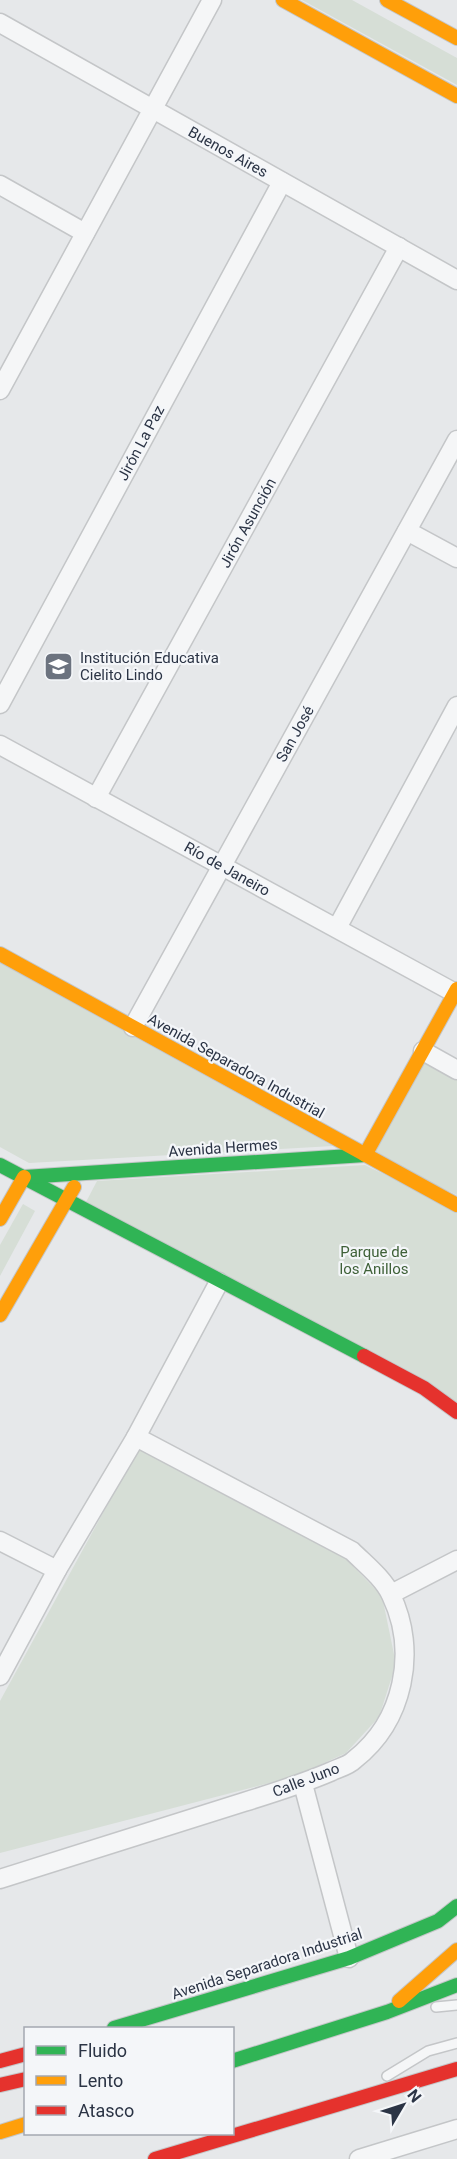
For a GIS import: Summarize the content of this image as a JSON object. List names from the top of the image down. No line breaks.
{"streets":{"main road":["Avenida Separadora Industrial","Avenida Hermes"],"street":["Buenos Aires","Jirón La Paz","Jirón Asunción","San José","Río de Janeiro","Calle Juno"]},"crossings":[["Buenos Aires","Jirón La Paz"],["Buenos Aires","Jirón Asunción"],["Jirón Asunción","Río de Janeiro"],["San José","Río de Janeiro"],["San José","Avenida Separadora Industrial"],["Avenida Separadora Industrial","Avenida Hermes"]],"parks":["Parque de los Anillos"],"places":{"school or university":["Institución Educativa Cielito Lindo"]},"legend":["Fluido","Lento","Atasco"],"north":"top right"}
